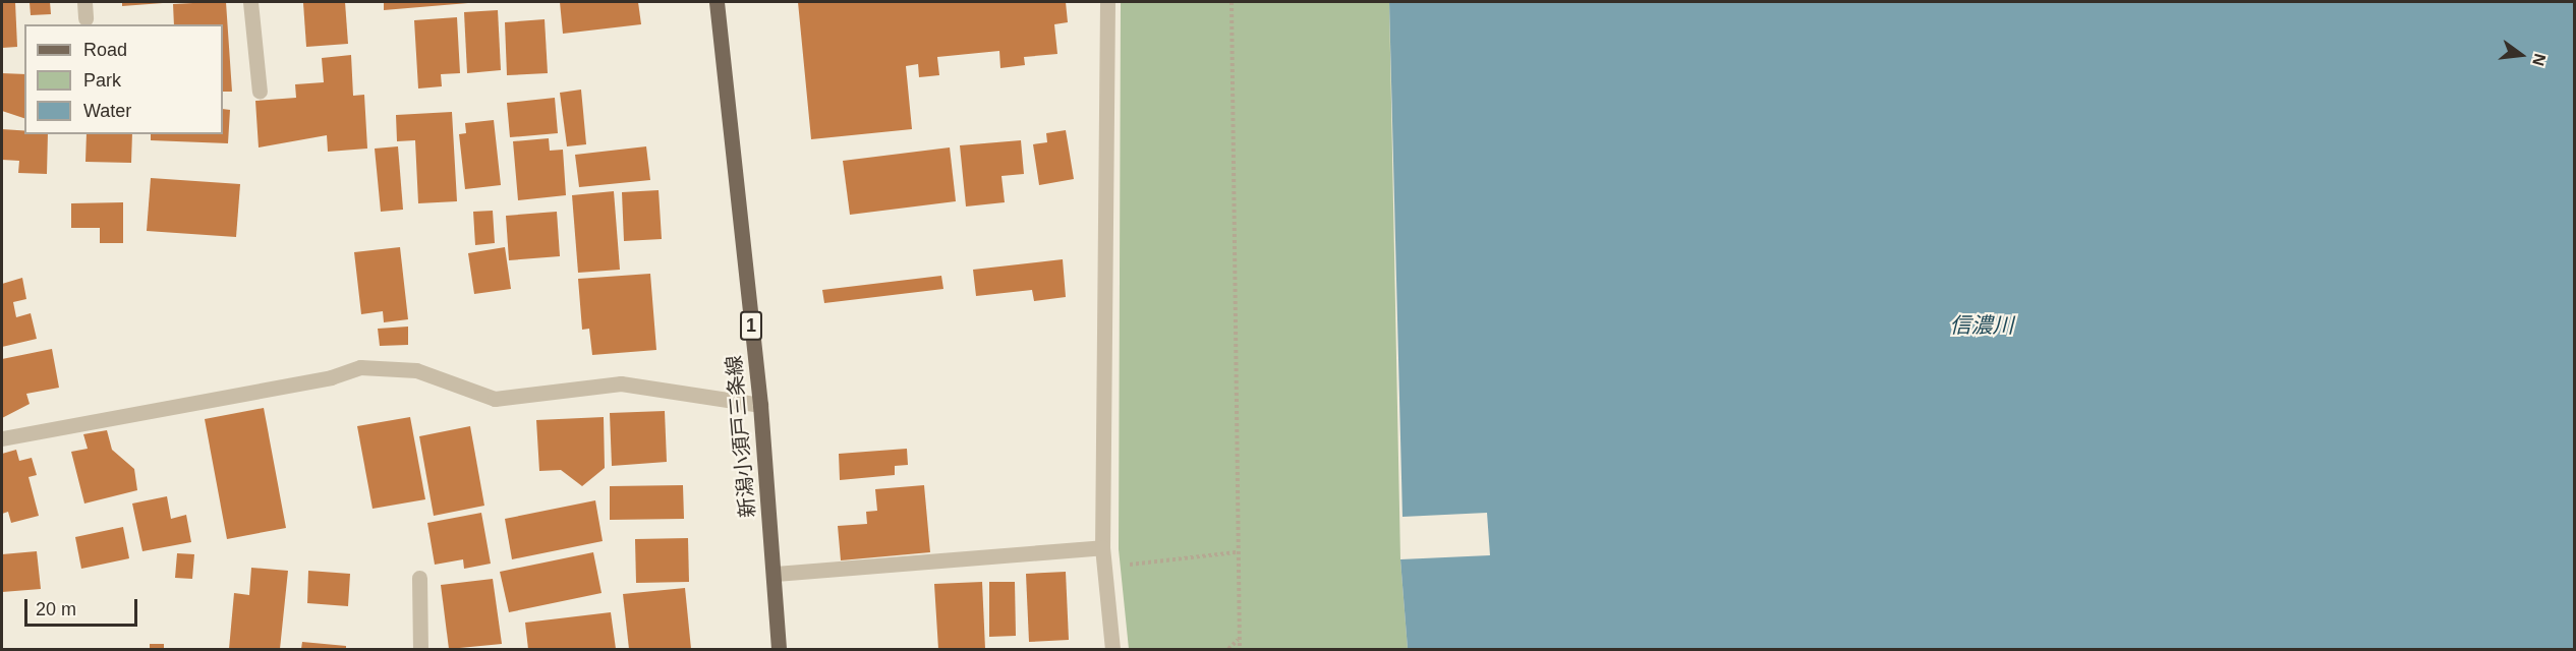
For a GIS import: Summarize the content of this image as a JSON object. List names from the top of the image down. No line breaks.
{"streets":{"main road":["1","新潟小須戸三条線"]},"water":["信濃川"],"legend":["Road","Park","Water"],"scale_bar":"20 m","north":"right"}
